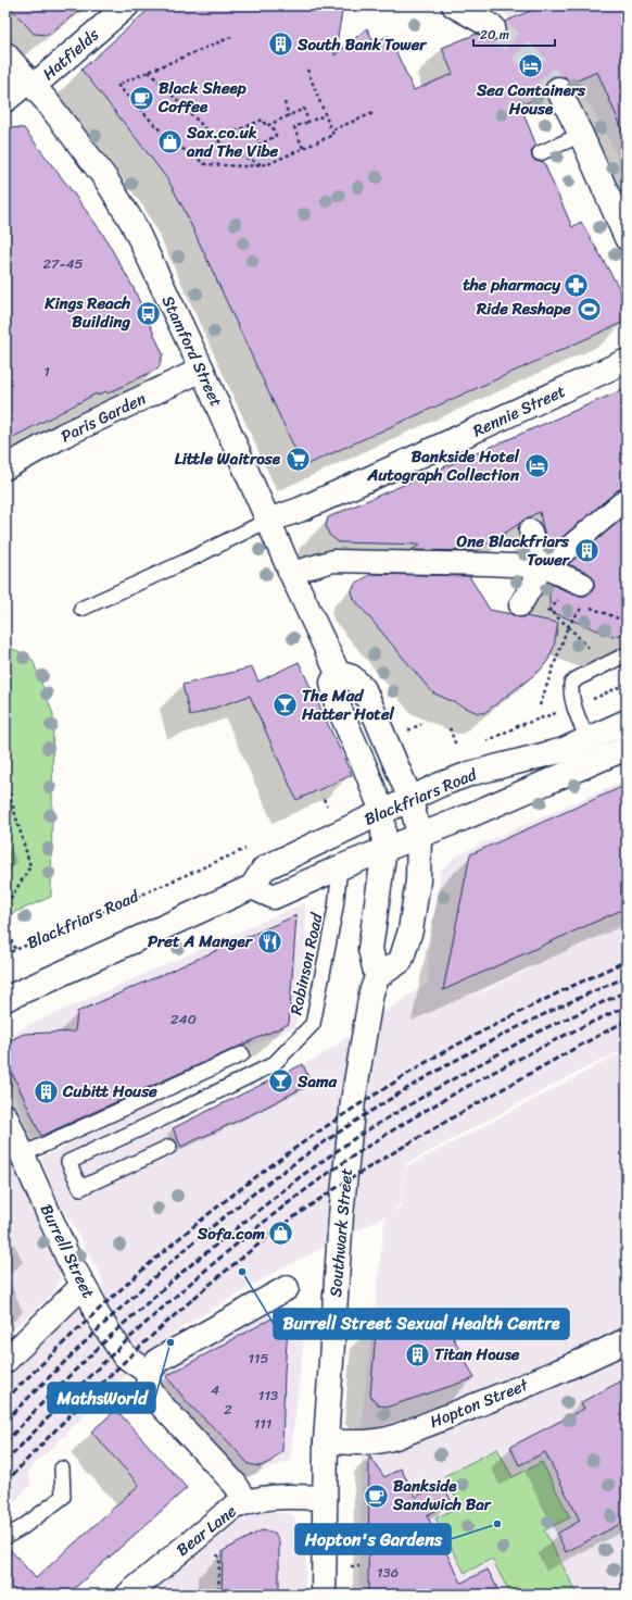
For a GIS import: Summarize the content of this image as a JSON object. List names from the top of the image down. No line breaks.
{"streets":{"main road":["Hatfields","Stamford Street","Rennie Street","Paris Garden","Blackfriars Road","Southwark Street","Burrell Street","Hopton Street","Bear Lane"],"lane":["Robinson Road"]},"crossings":[["Hatfields","Stamford Street"],["Stamford Street","Rennie Street"],["Stamford Street","Paris Garden"],["Blackfriars Road","Robinson Road"],["Southwark Street","Hopton Street"],["Southwark Street","Bear Lane"]],"places":{"building":["South Bank Tower","One Blackfriars Tower","Cubitt House","Titan House"],"hotel":["Sea Containers House","Bankside Hotel Autograph Collection"],"cafe":["Black Sheep Coffee","Bankside Sandwich Bar"],"shop":["Sax.co.uk and The Vibe","Sofa.com"],"pharmacy":["the pharmacy"],"sports":["Ride Reshape"],"bus stop":["Kings Reach Building"],"supermarket":["Little Waitrose"],"bar":["The Mad Hatter Hotel","Sama"],"restaurant":["Pret A Manger"],"other":["Burrell Street Sexual Health Centre","MathsWorld","Hopton's Gardens"]},"house_numbers":["27-45","1","240","115","4","113","2","111","136"],"scale_bar":"20 m"}
